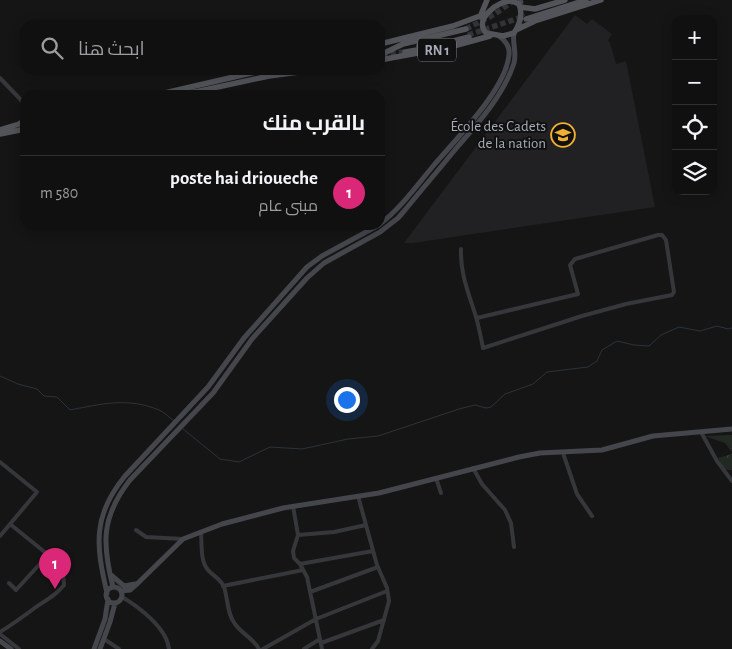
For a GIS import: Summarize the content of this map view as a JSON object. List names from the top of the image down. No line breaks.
{"streets":{"main road":["RN 1"]},"places":{"school or university":["École des Cadets de la nation"]},"page":{"map_buttons":["+","−"],"search":"ابحث هنا","heading":"بالقرب منك","list":[{"mark":"1","name":"poste hai drioueche","note":"مبنى عام","value":"580 m"}],"pins":"1"}}
